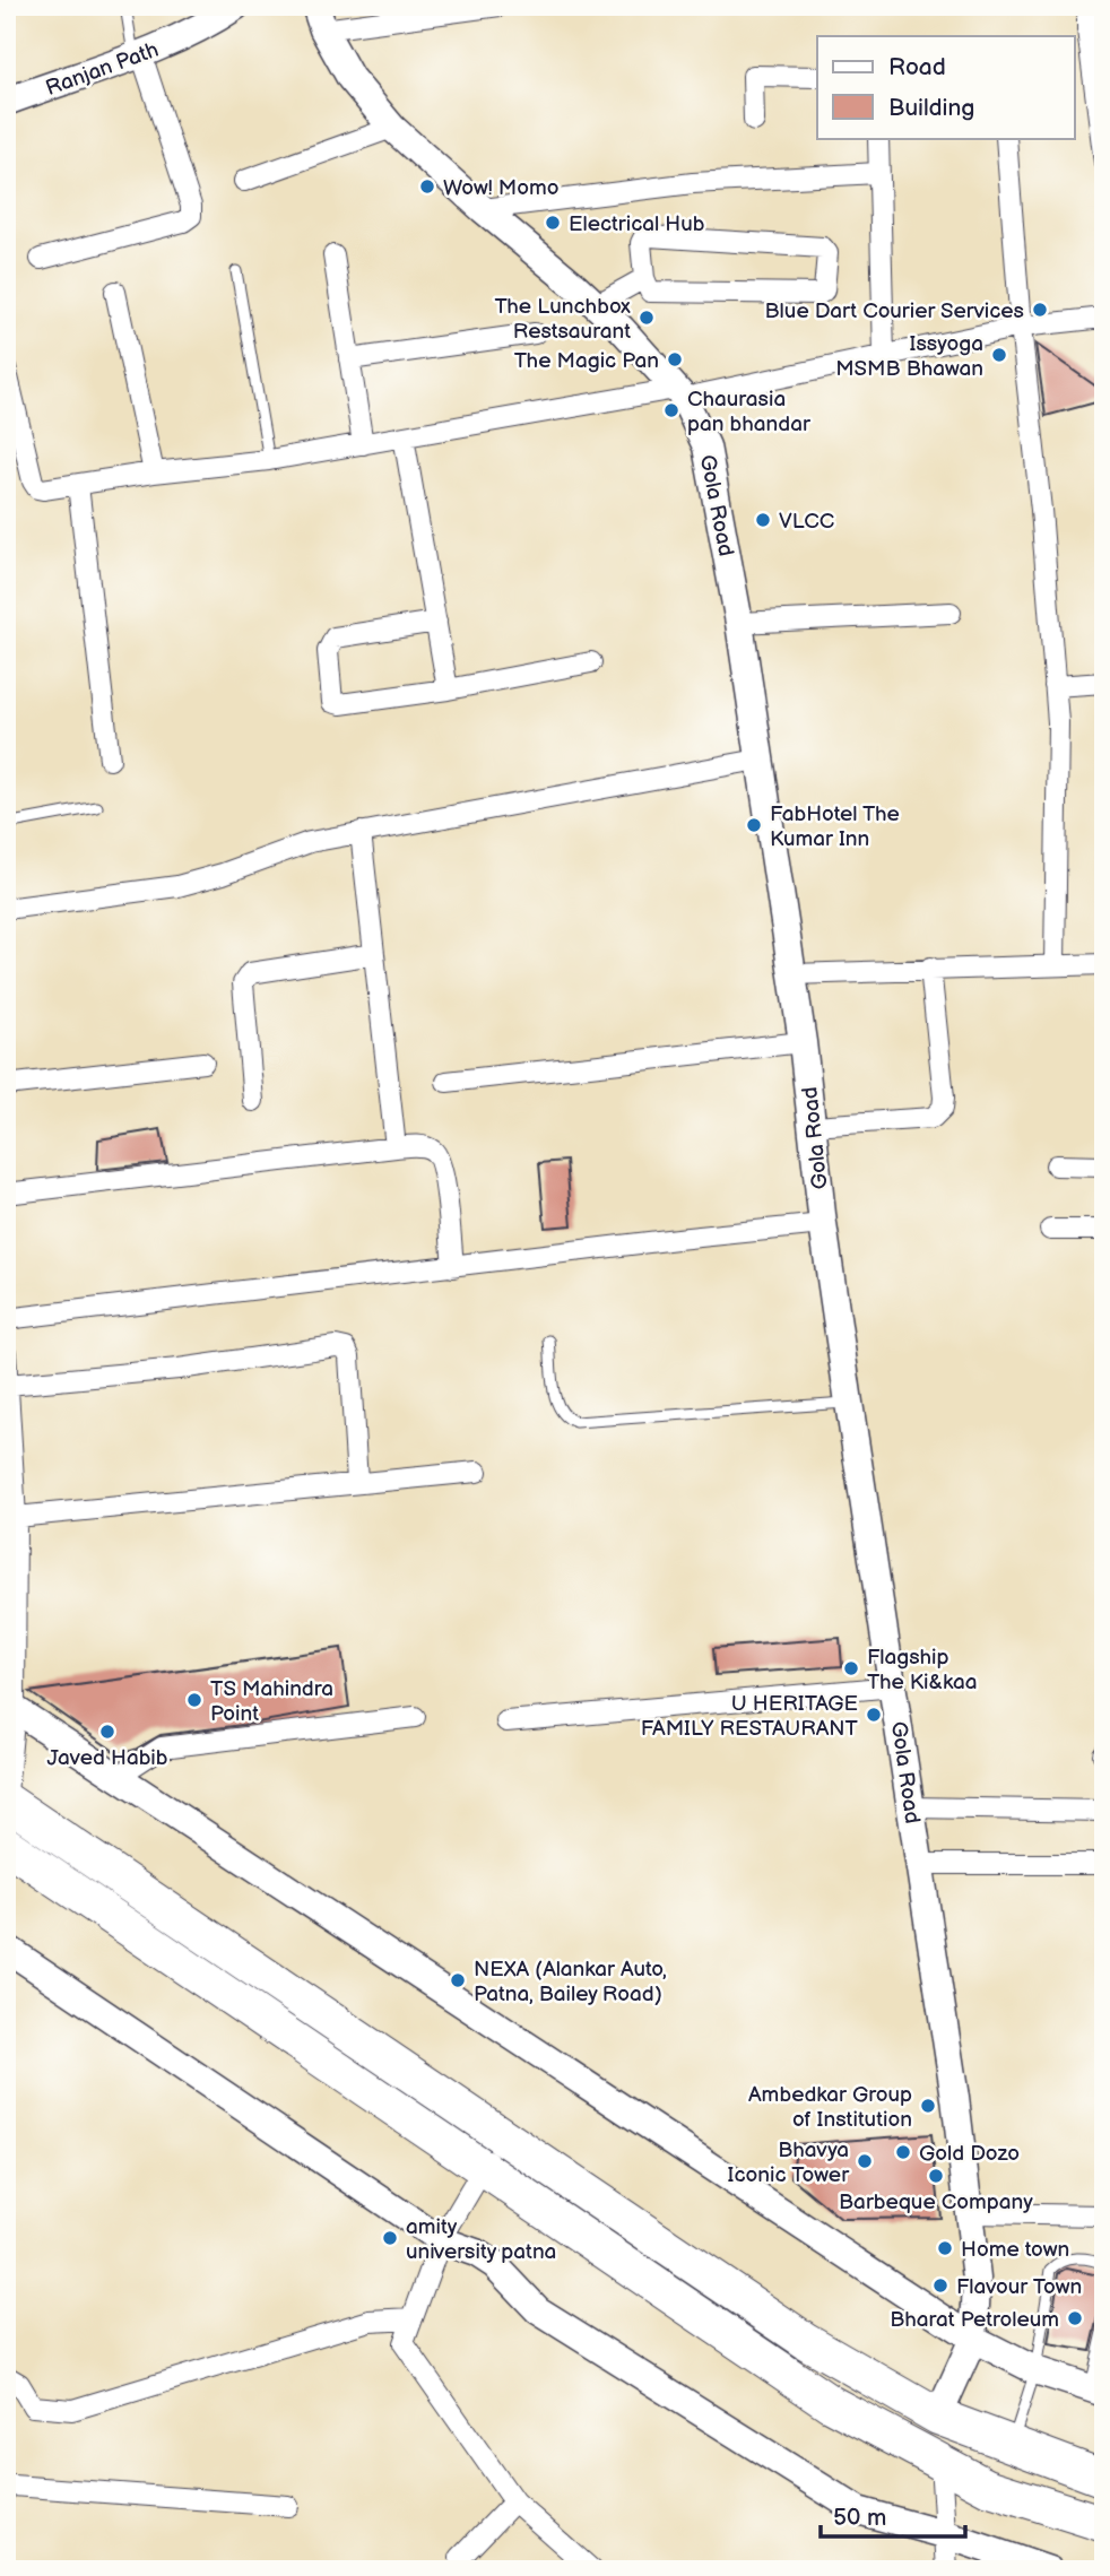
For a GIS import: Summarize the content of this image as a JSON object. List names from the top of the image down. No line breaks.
{"streets":{"street":["Ranjan Path","Gola Road"]},"places":["Wow! Momo","Electrical Hub","Blue Dart Courier Services","The Lunchbox Restsaurant","Issyoga MSMB Bhawan","The Magic Pan","Chaurasia pan bhandar","VLCC","FabHotel The Kumar Inn","Flagship The Ki&kaa","TS Mahindra Point","U HERITAGE FAMILY RESTAURANT","Javed Habib","NEXA (Alankar Auto, Patna, Bailey Road)","Ambedkar Group of Institution","Gold Dozo","Bhavya Iconic Tower","Barbeque Company","amity university patna","Home town","Flavour Town","Bharat Petroleum"],"legend":["Road","Building"],"scale_bar":"50 m"}
